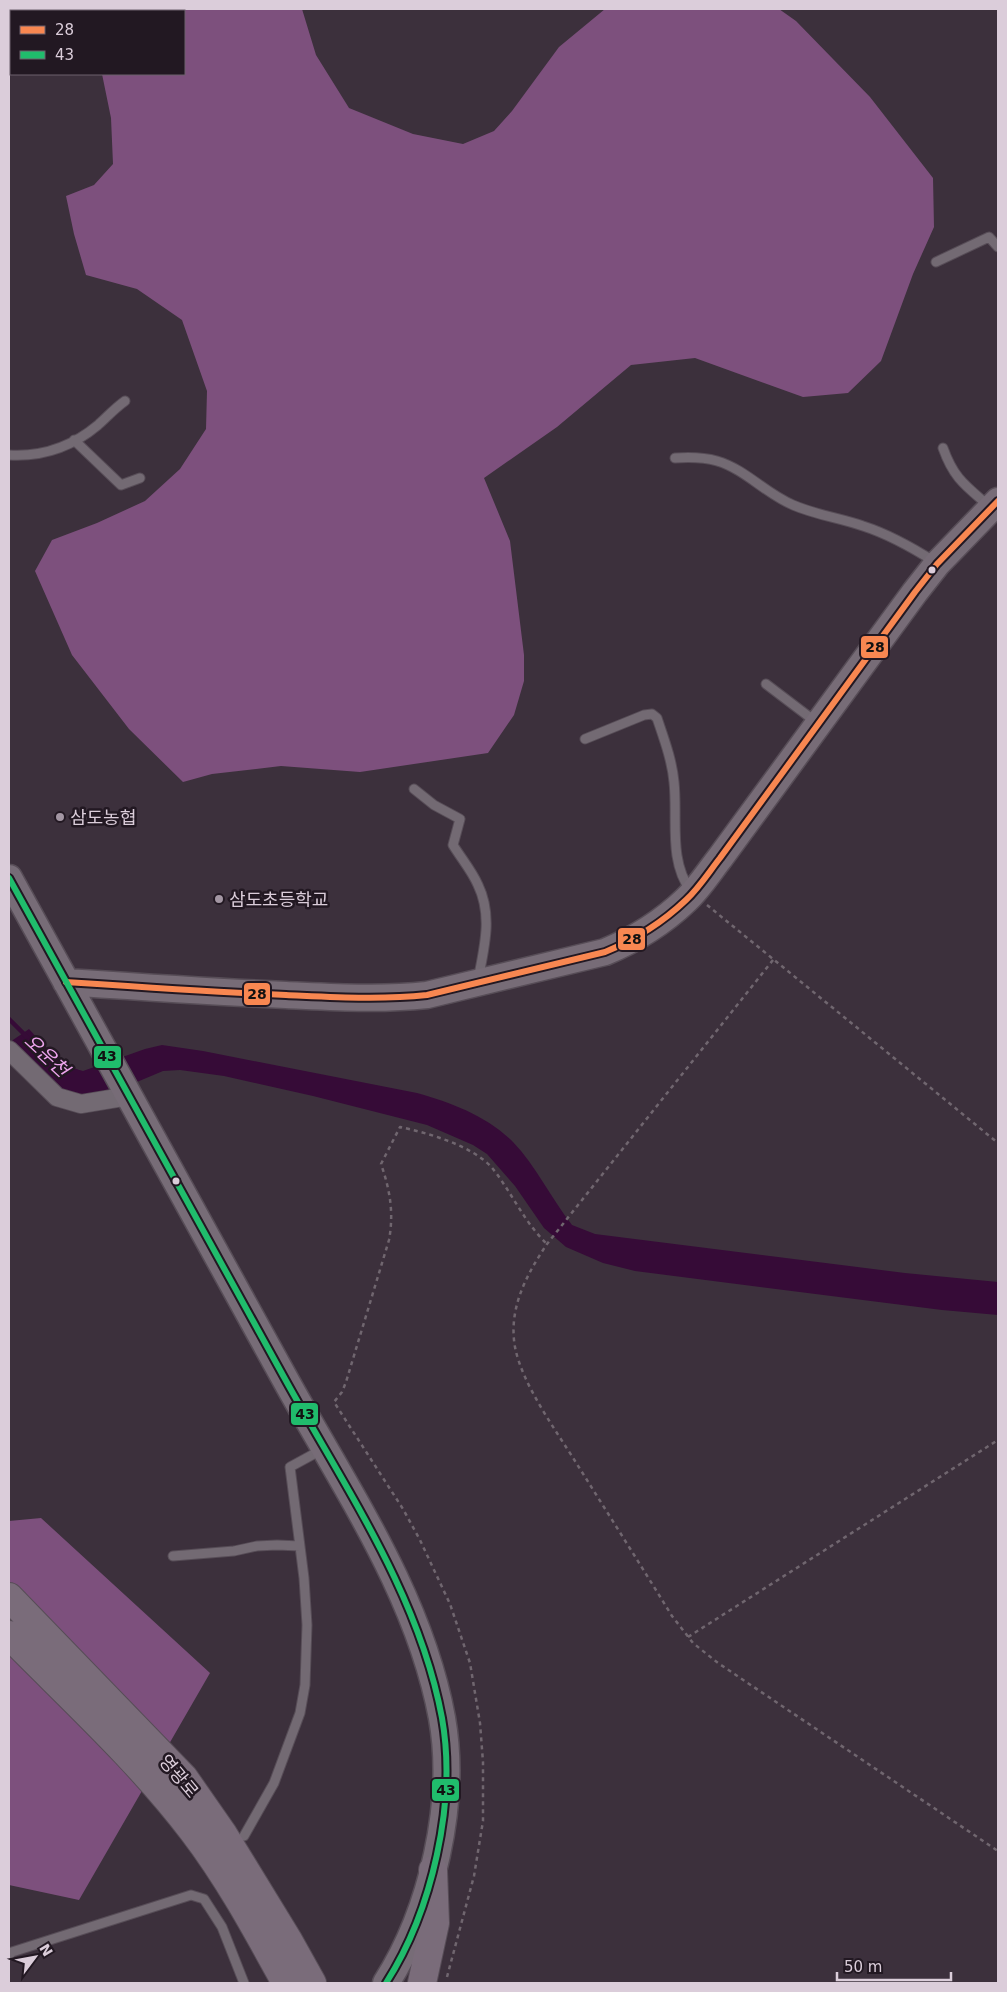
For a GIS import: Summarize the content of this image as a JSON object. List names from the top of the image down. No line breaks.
{"streets":{"main road":["영광로"]},"water":["오운천"],"places":["삼도농협","삼도초등학교"],"lines":["transit line 28","transit line 43"],"legend":["28","43"],"scale_bar":"50 m","north":"top right"}
